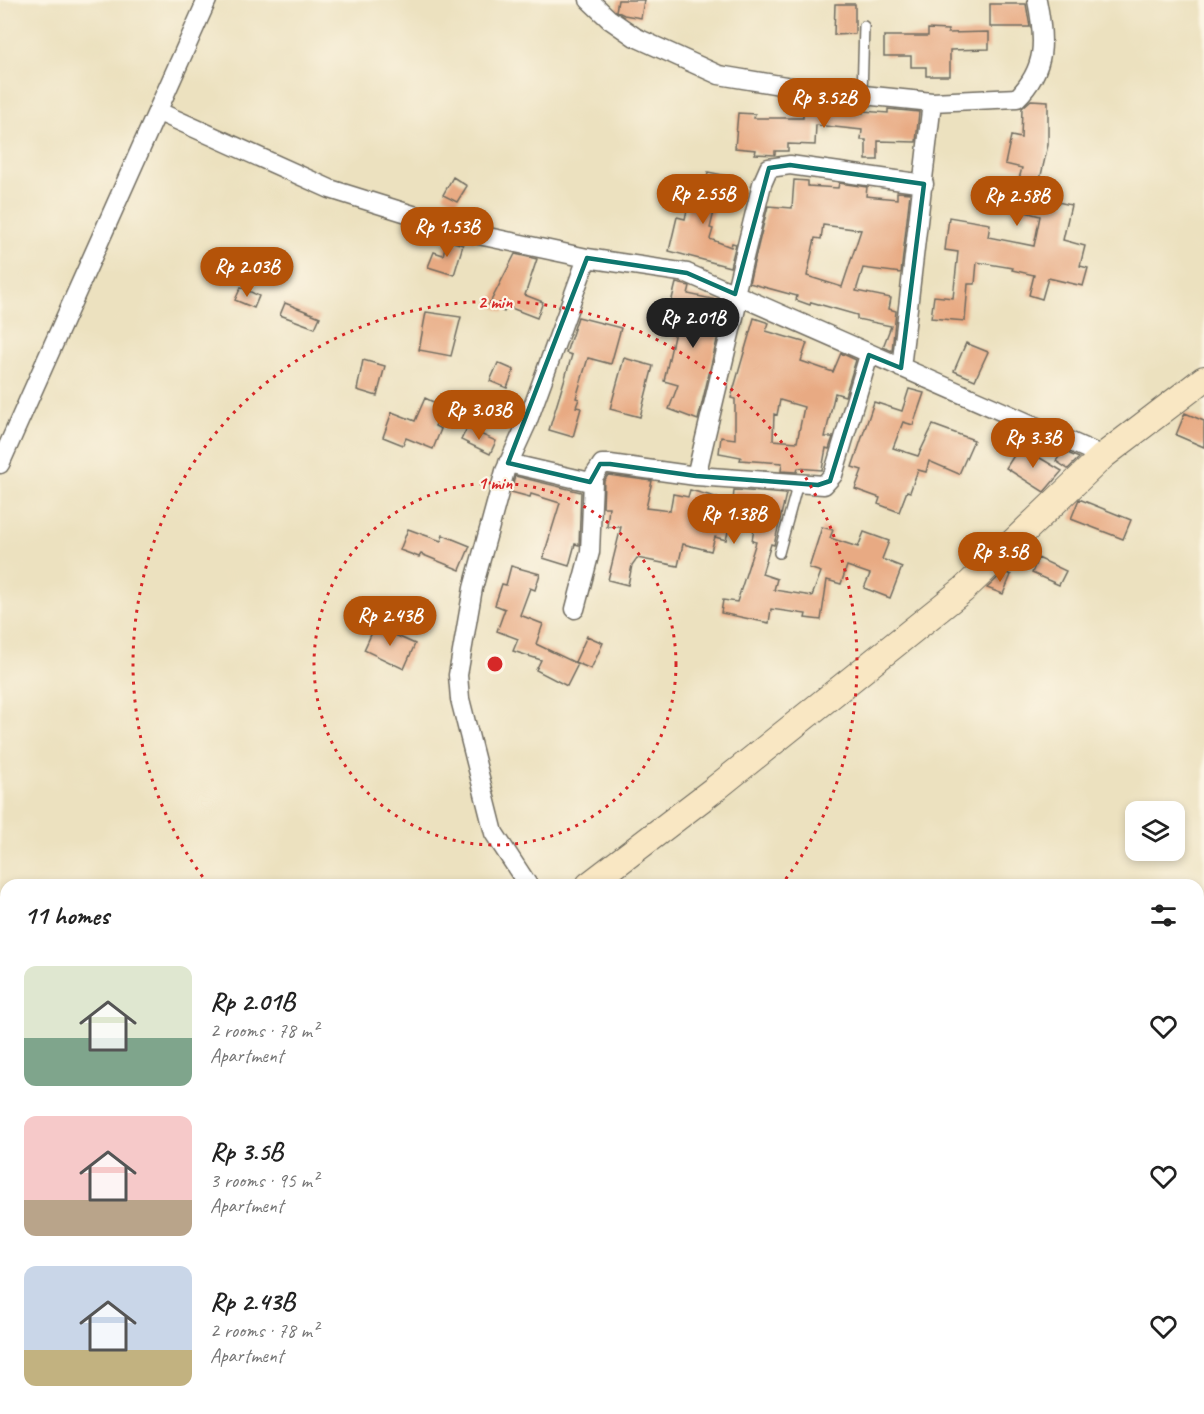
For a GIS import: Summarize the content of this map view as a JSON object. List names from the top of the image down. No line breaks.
{"page":{"price":["Rp 3.52B","Rp 2.55B","Rp 2.58B","Rp 1.53B","Rp 2.03B","Rp 2.01B","Rp 3.03B","Rp 3.3B","Rp 1.38B","Rp 3.5B","Rp 2.43B"],"heading":"11 homes","list":[{"name":"Rp 2.01B","note":"2 rooms · 78 m² · Apartment"},{"name":"Rp 3.5B","note":"3 rooms · 95 m² · Apartment"},{"name":"Rp 2.43B","note":"2 rooms · 78 m² · Apartment"}]},"rings":["2 min","1 min"]}
